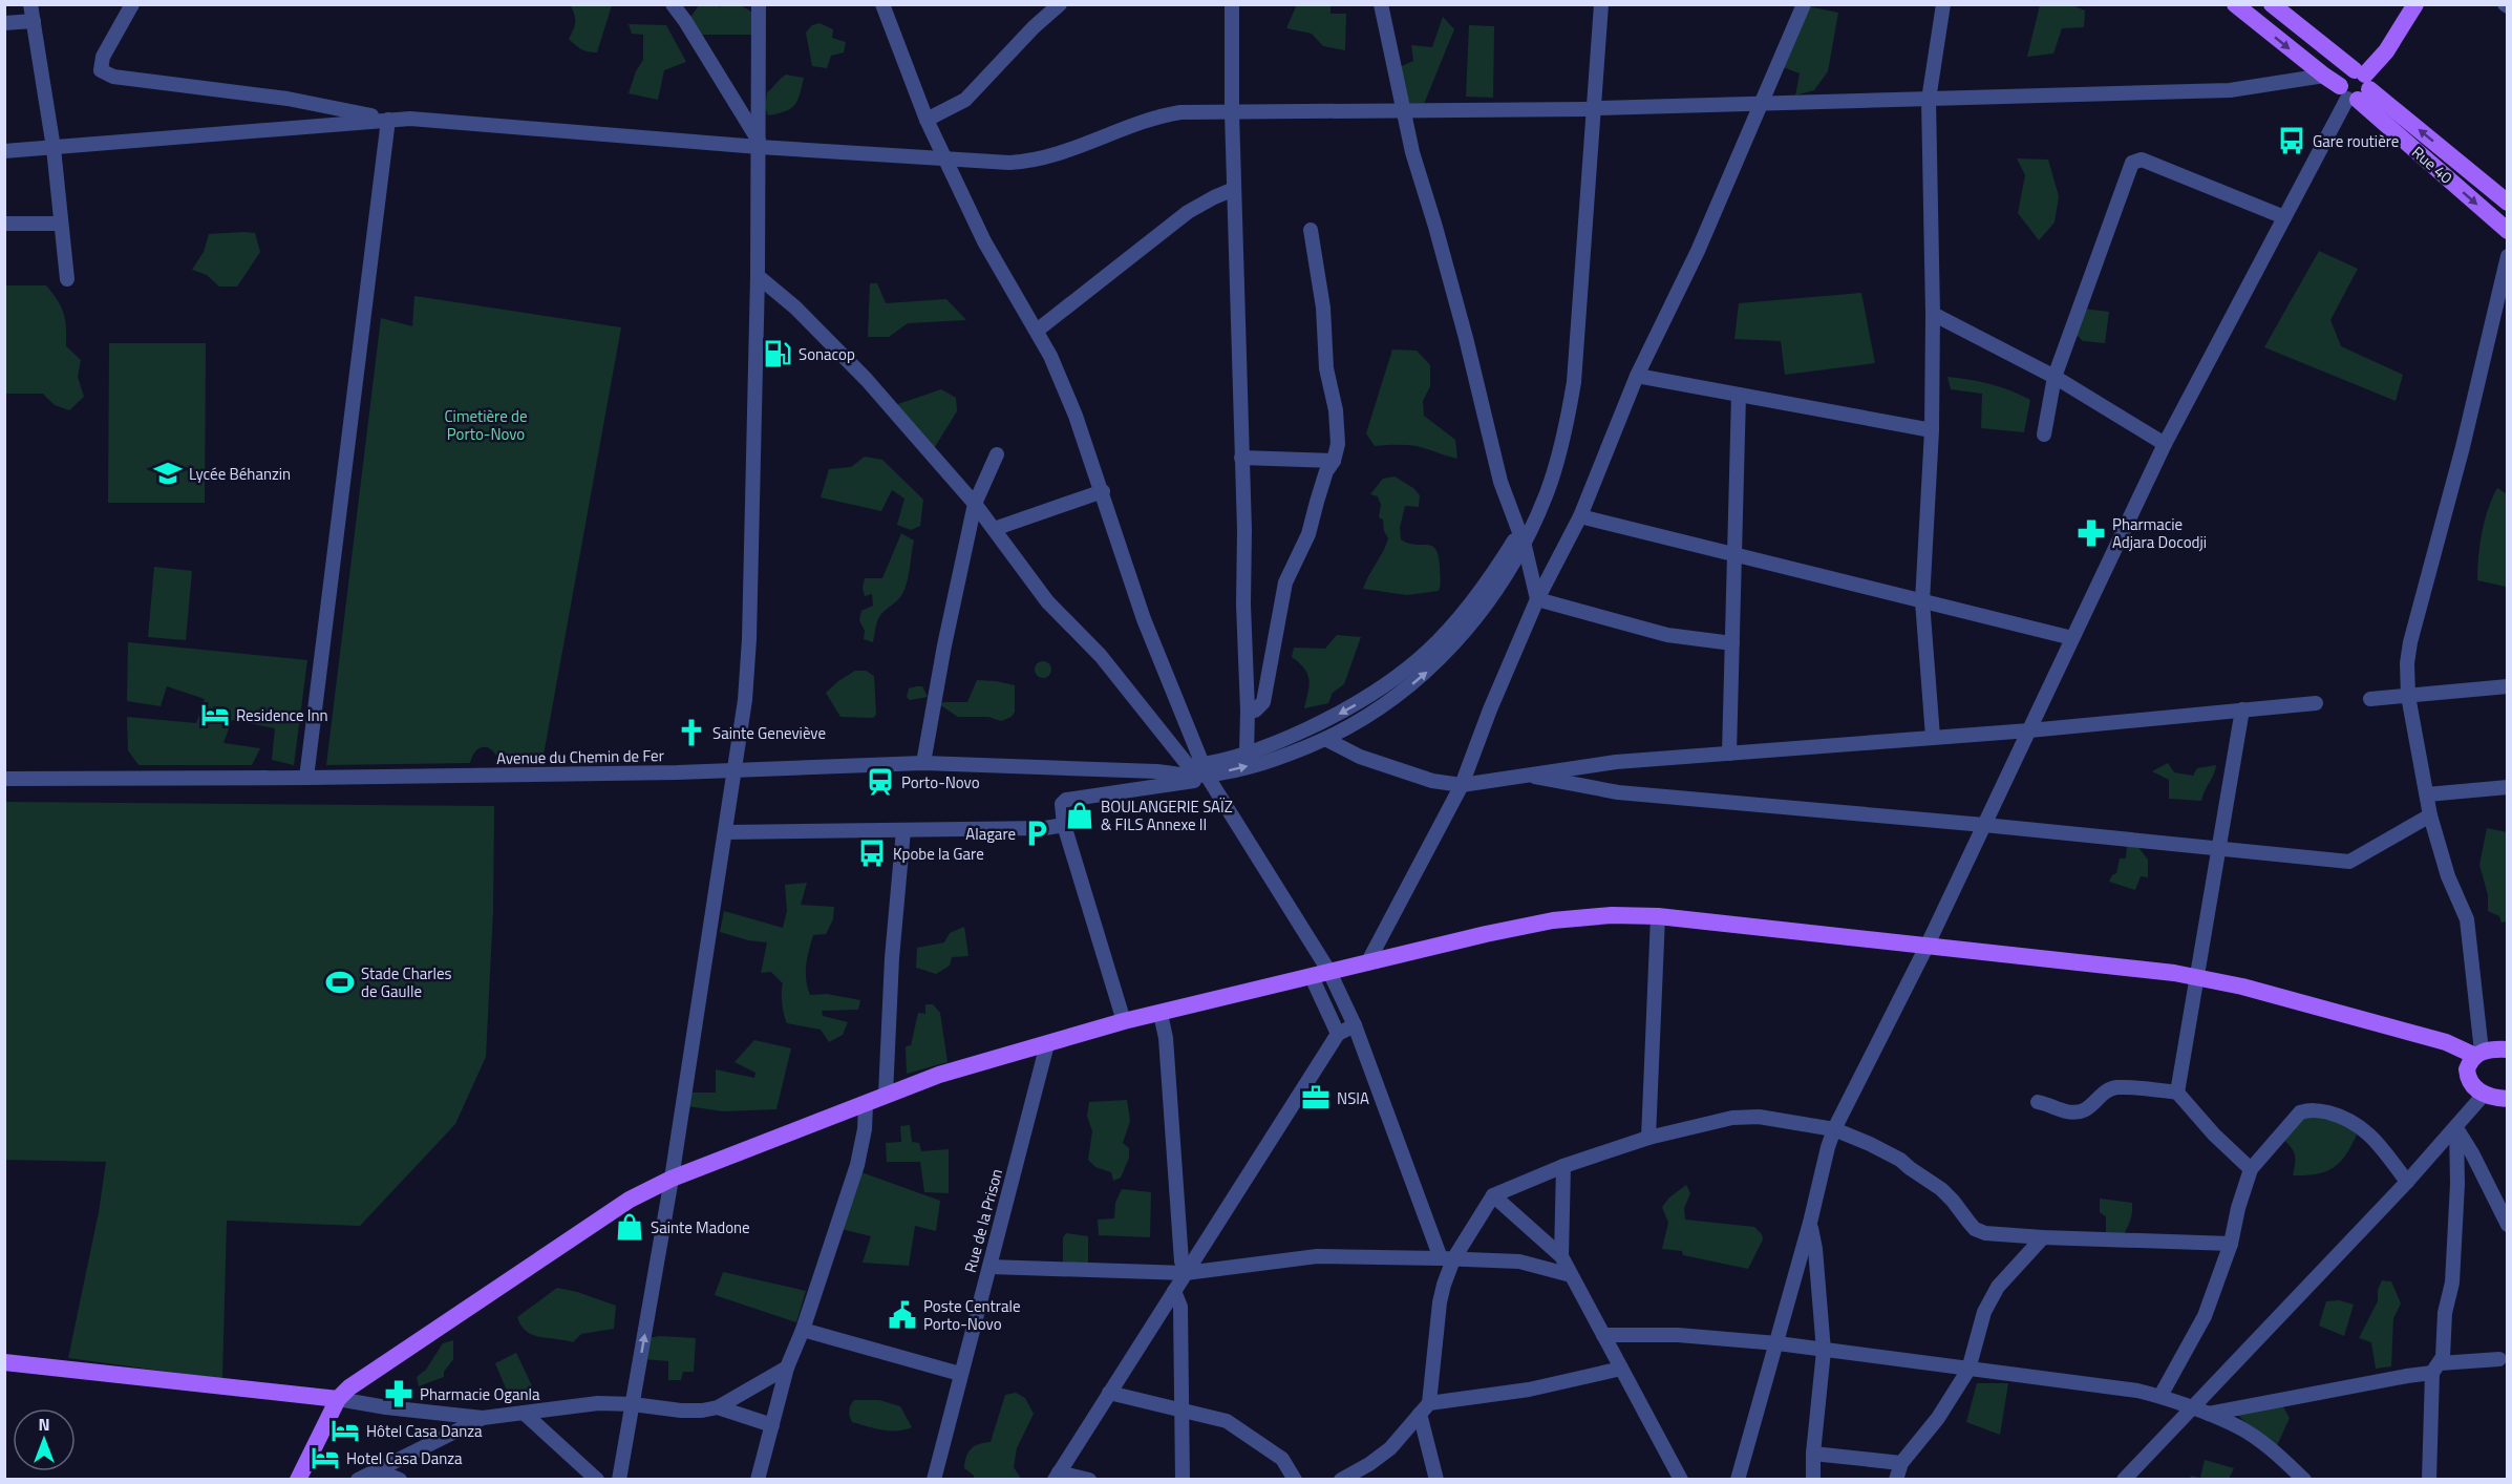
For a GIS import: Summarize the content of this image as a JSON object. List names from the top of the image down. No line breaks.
{"streets":{"main road":["Rue 40"],"street":["Avenue du Chemin de Fer","Rue de la Prison"]},"parks":["Cimetière de Porto-Novo"],"places":{"bus stop":["Gare routière","Kpobe la Gare"],"fuel station":["Sonacop"],"school or university":["Lycée Béhanzin"],"pharmacy":["Pharmacie Adjara Docodji","Pharmacie Oganla"],"hotel":["Residence Inn","Hôtel Casa Danza","Hotel Casa Danza"],"church":["Sainte Geneviève"],"station":["Porto-Novo"],"shop":["BOULANGERIE SAÏZ & FILS Annexe II","Sainte Madone"],"parking":["Alagare"],"sports":["Stade Charles de Gaulle"],"office":["NSIA"],"public building":["Poste Centrale Porto-Novo"]},"north":"top"}
